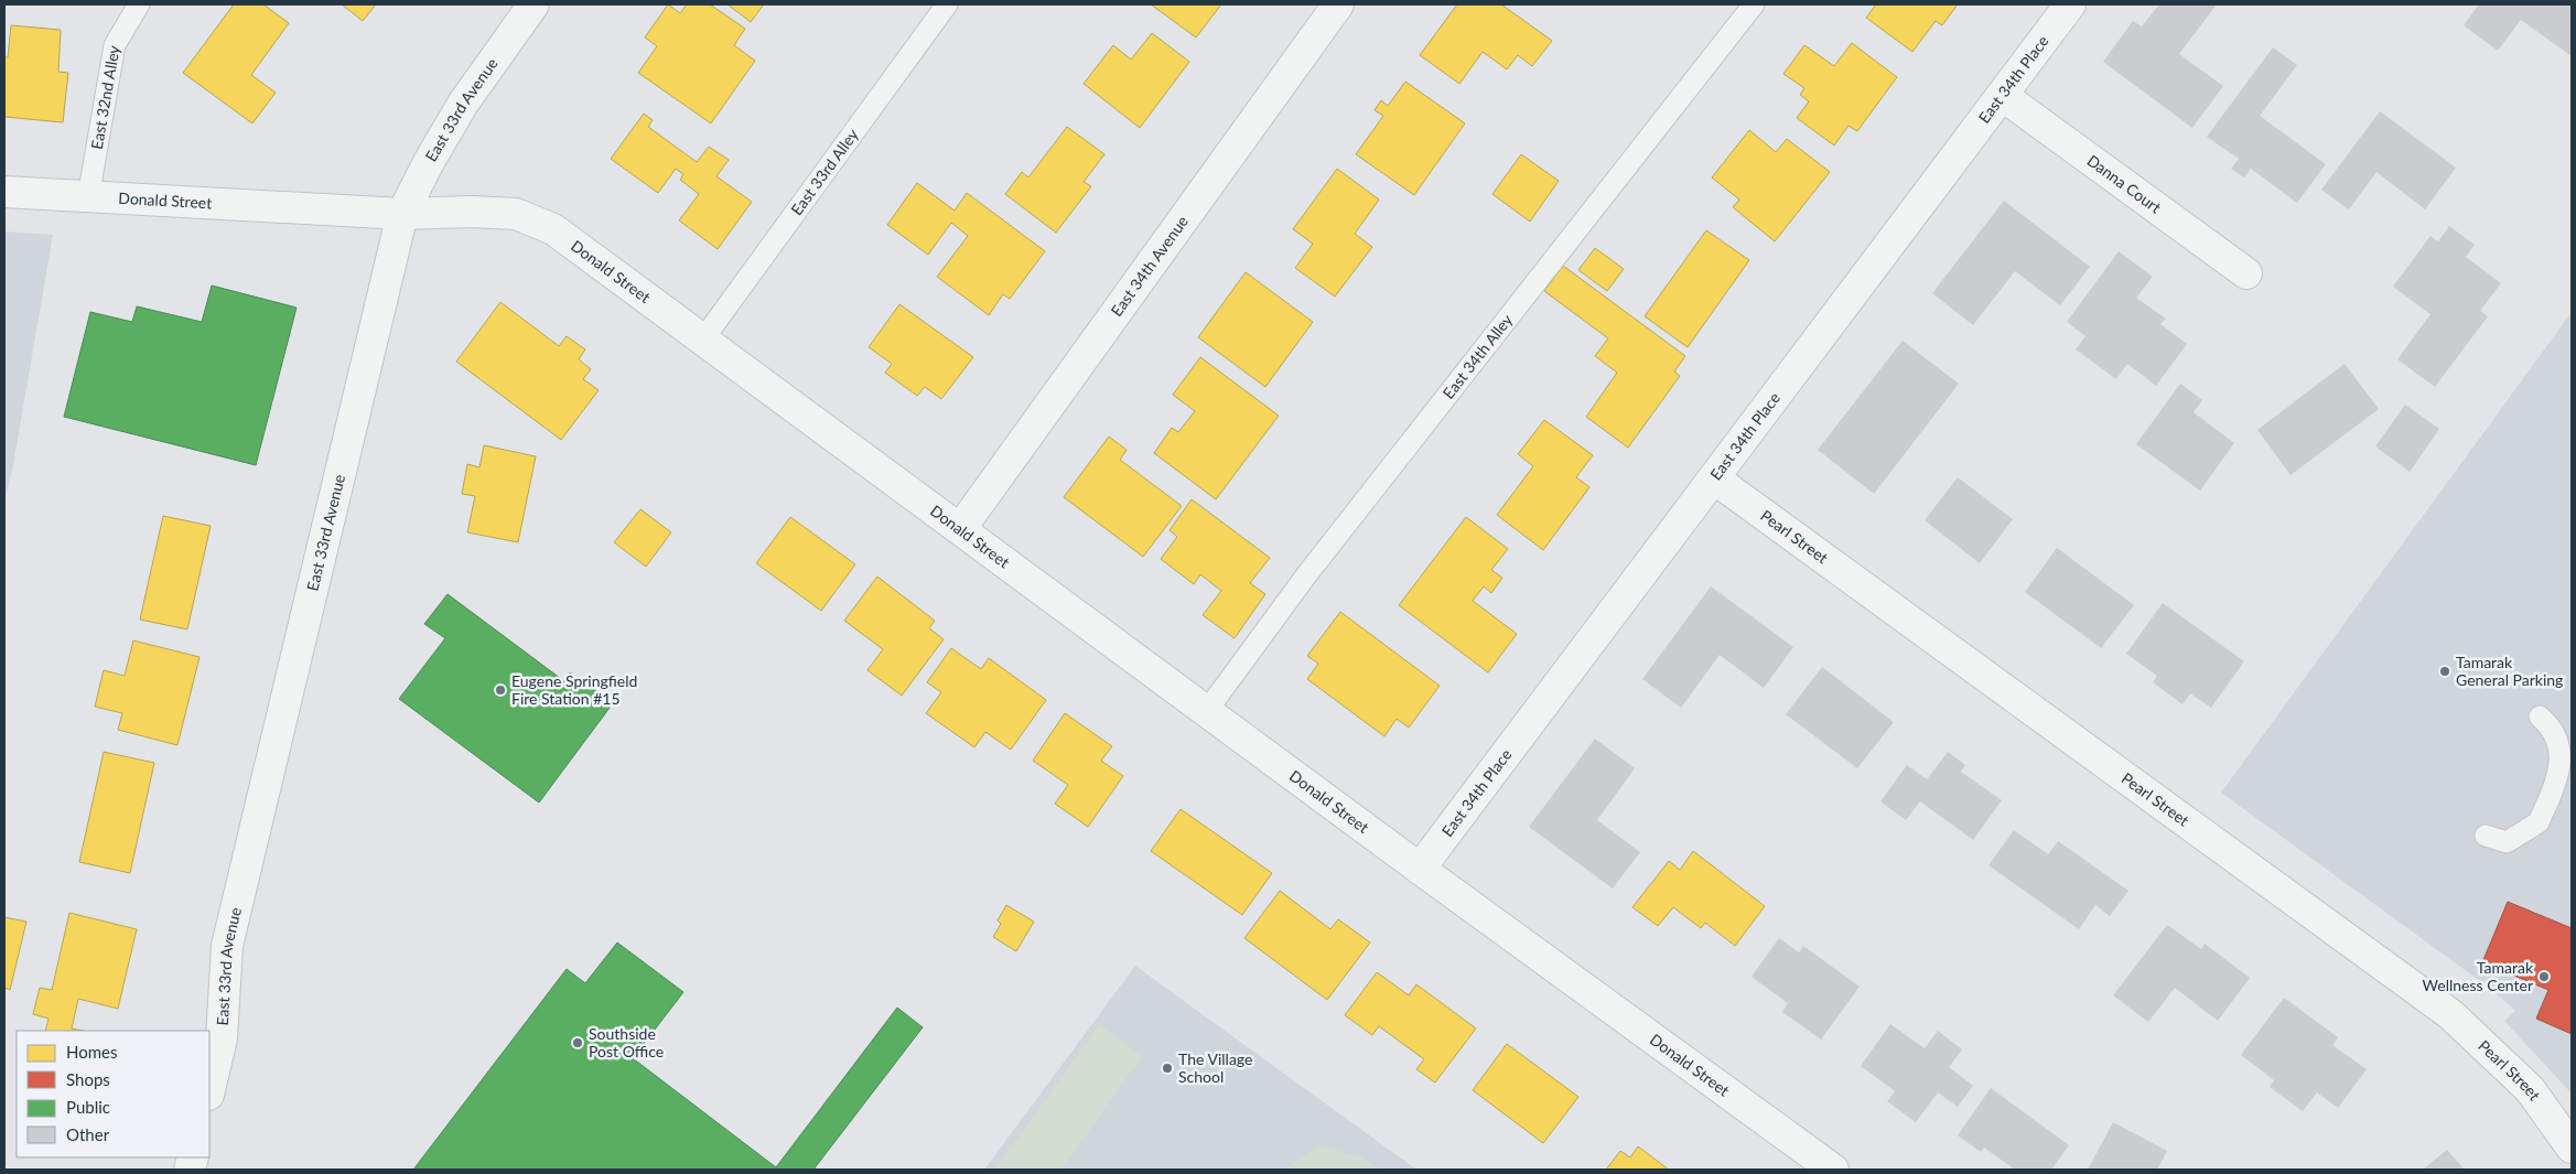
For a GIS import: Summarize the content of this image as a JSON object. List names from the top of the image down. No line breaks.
{"streets":{"street":["East 34th Place","East 33rd Avenue","Danna Court","Donald Street","East 34th Avenue","Pearl Street"],"lane":["East 32nd Alley","East 33rd Alley","East 34th Alley"]},"crossings":[["East 34th Place","Danna Court"],["East 34th Place","Donald Street"],["East 34th Place","Pearl Street"],["East 32nd Alley","Donald Street"],["East 33rd Avenue","Donald Street"],["East 33rd Alley","Donald Street"],["Donald Street","East 34th Avenue"],["Donald Street","East 34th Alley"]],"places":["Tamarak General Parking","Eugene Springfield Fire Station #15","Tamarak Wellness Center","Southside Post Office","The Village School"],"legend":["Homes","Shops","Public","Other"]}
